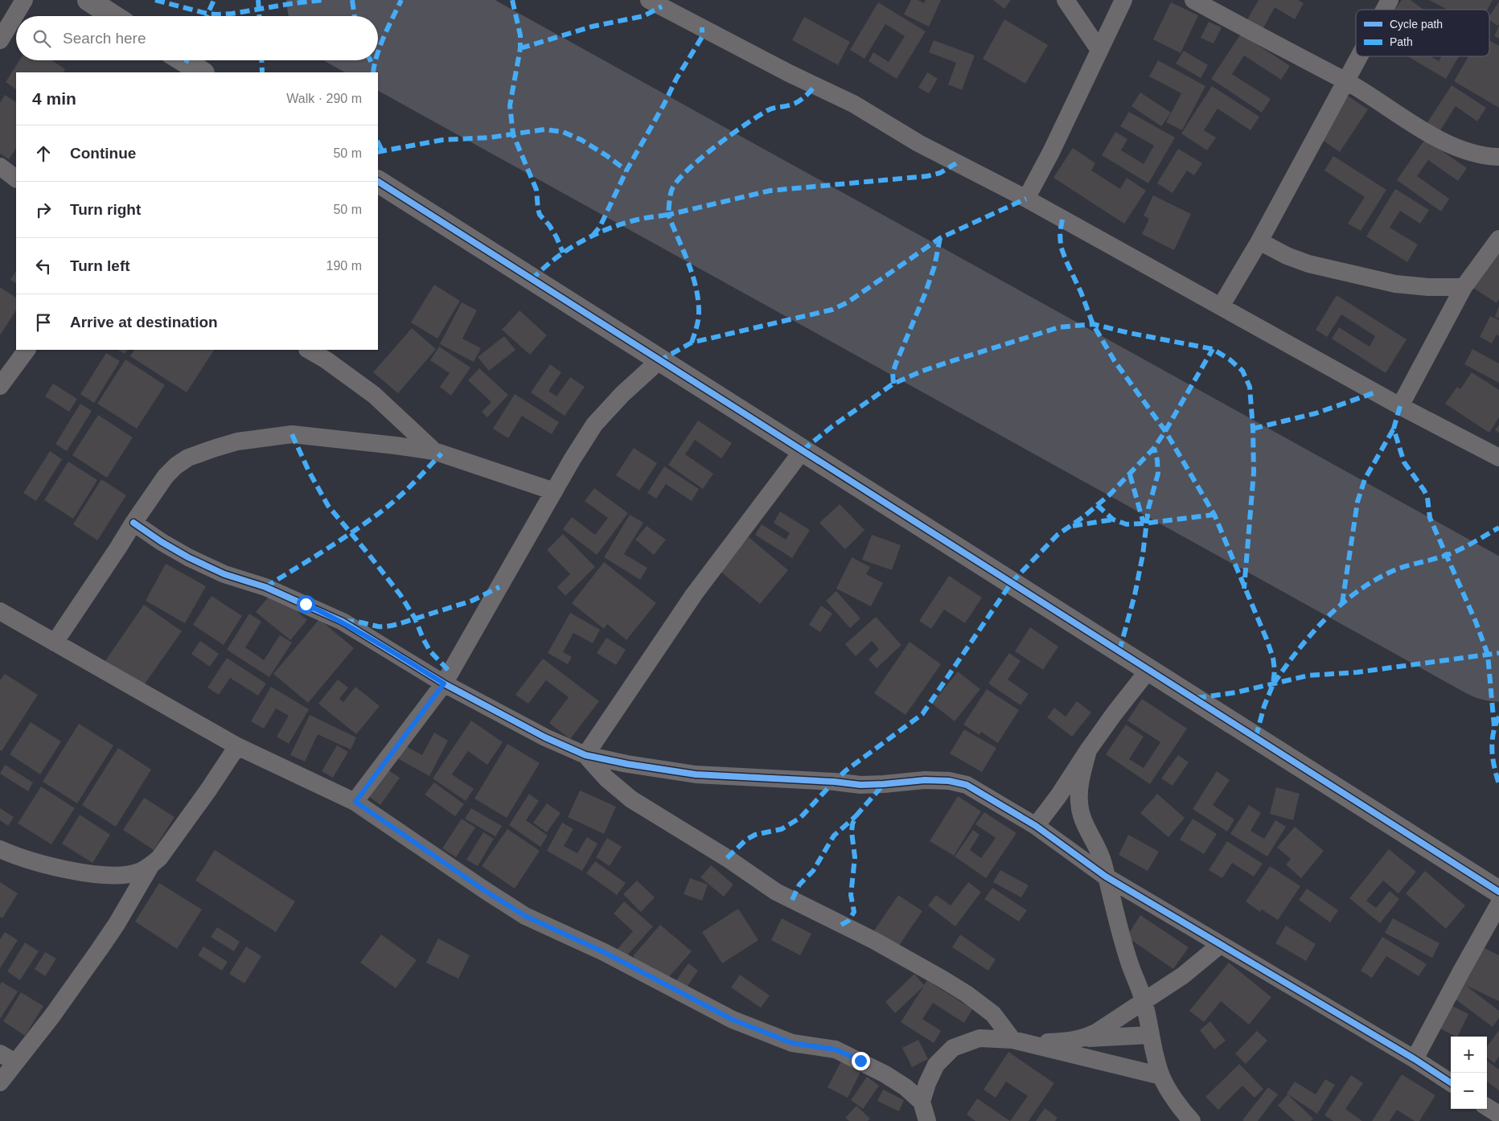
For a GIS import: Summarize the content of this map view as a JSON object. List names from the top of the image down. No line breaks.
{"legend":["Cycle path","Path"],"page":{"search":"Search here","heading":["4 min","Walk · 290 m"],"list":[["Continue","50 m"],["Turn right","50 m"],["Turn left","190 m"],"Arrive at destination"],"map_buttons":["+","−"]}}
